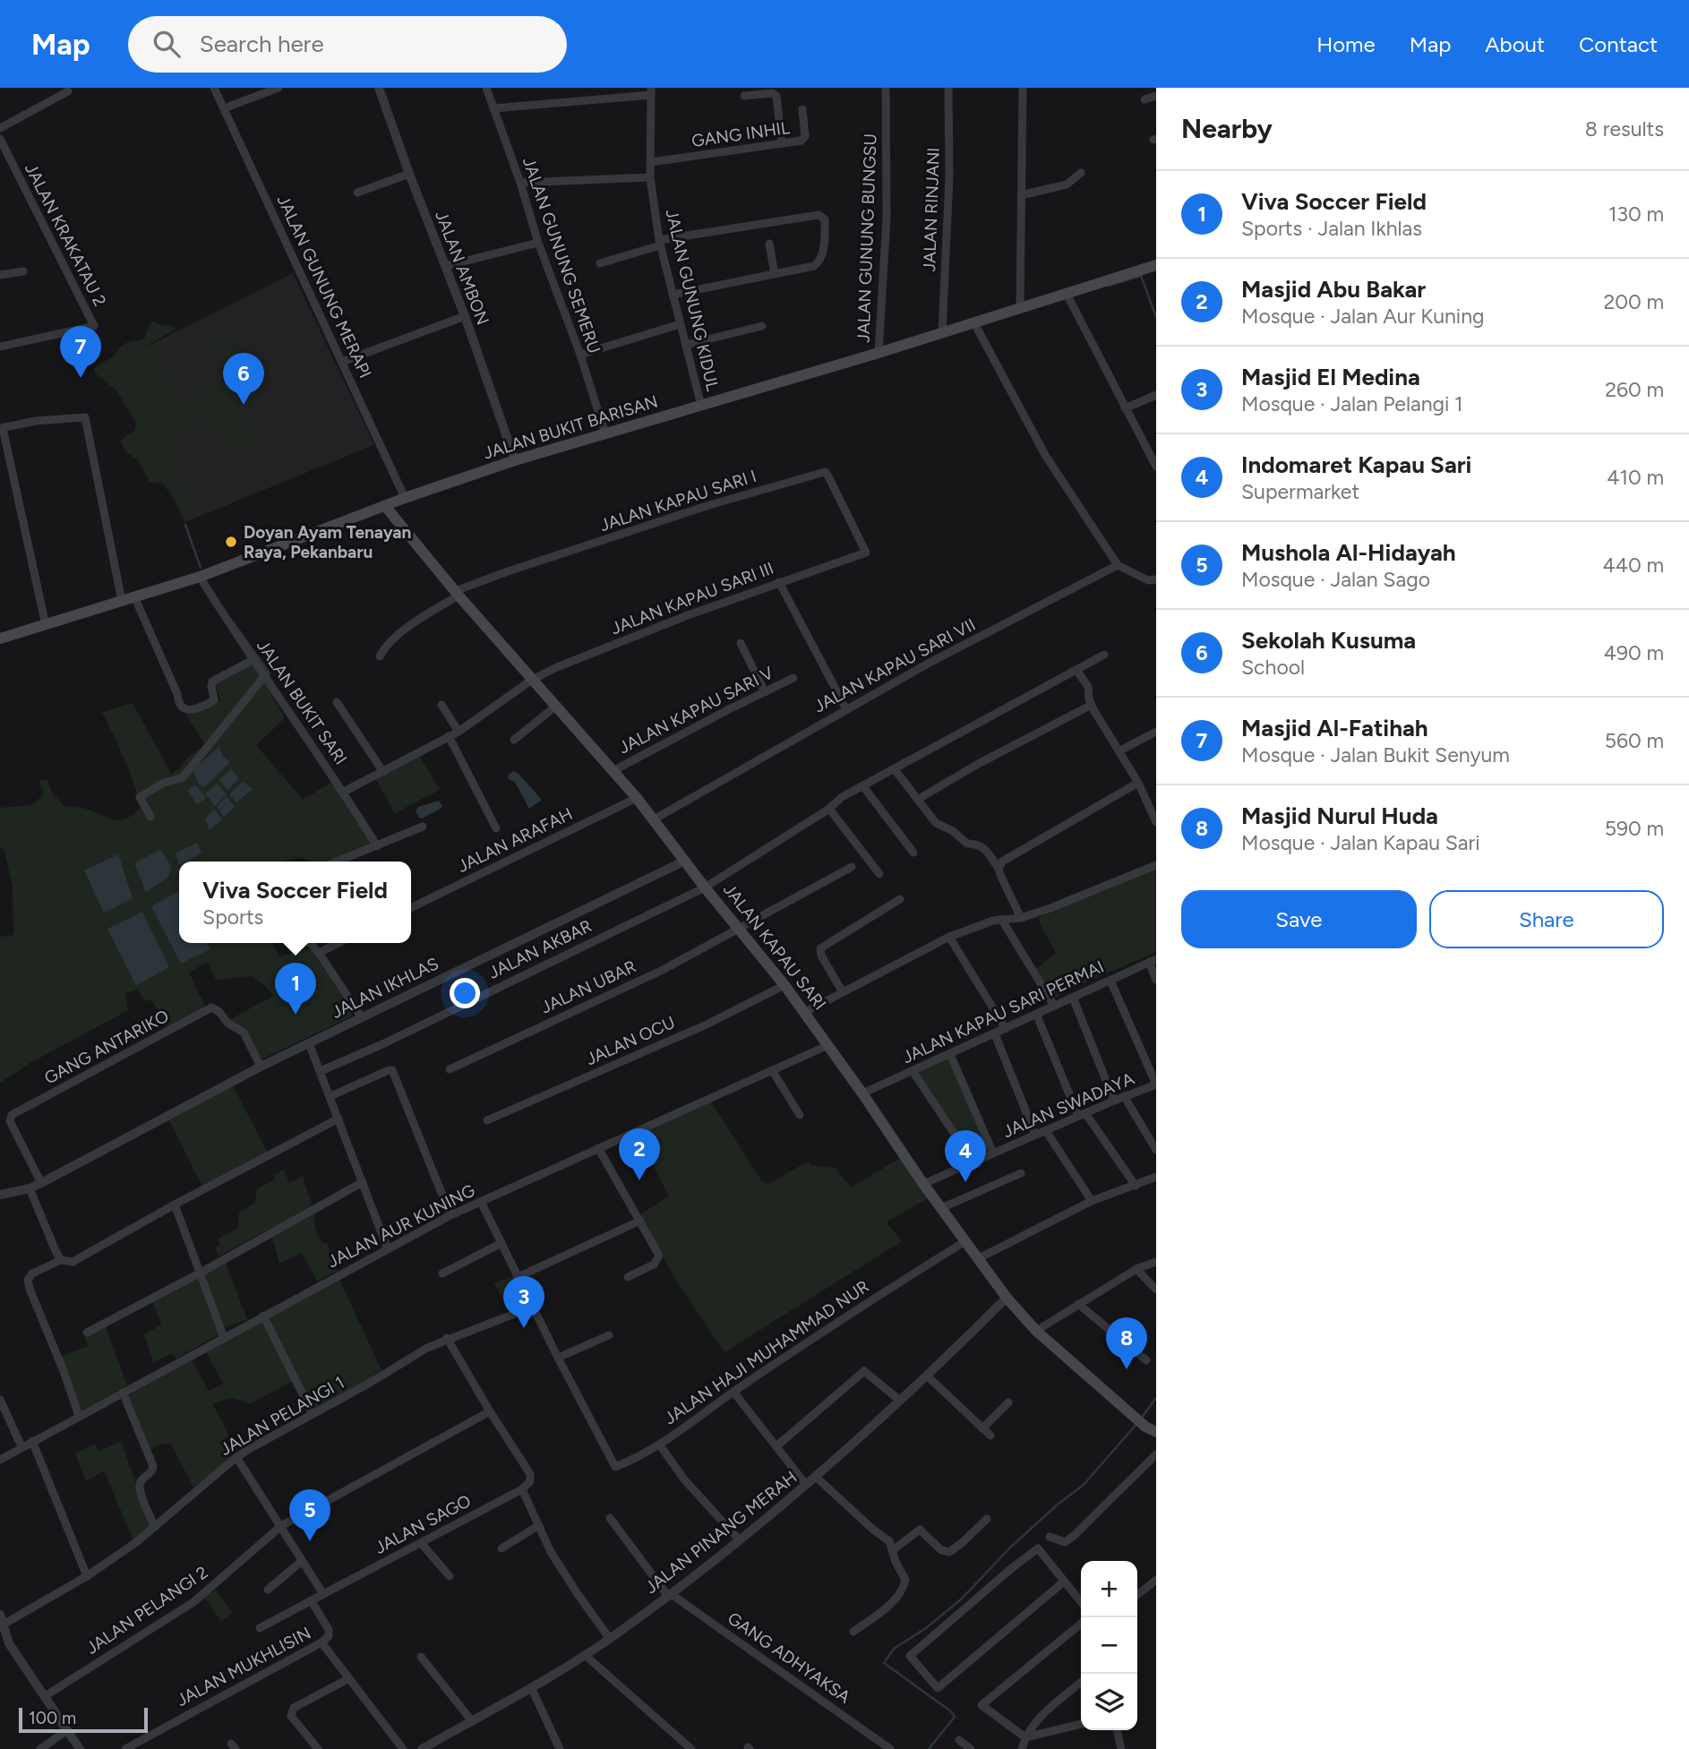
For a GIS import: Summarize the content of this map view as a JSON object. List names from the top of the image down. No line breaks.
{"streets":{"main road":["JALAN BUKIT BARISAN","JALAN KAPAU SARI"],"street":["GANG INHIL","JALAN RINJANI","JALAN KRAKATAU 2","JALAN GUNUNG BUNGSU","JALAN GUNUNG SEMERU","JALAN AMBON","JALAN GUNUNG MERAPI","JALAN GUNUNG KIDUL","JALAN KAPAU SARI I","JALAN KAPAU SARI III","JALAN KAPAU SARI VII","JALAN BUKIT SARI","JALAN KAPAU SARI V","JALAN ARAFAH","JALAN AKBAR","JALAN UBAR","JALAN IKHLAS","JALAN KAPAU SARI PERMAI","JALAN OCU","GANG ANTARIKO","JALAN SWADAYA","JALAN AUR KUNING","JALAN HAJI MUHAMMAD NUR","JALAN PELANGI 1","JALAN SAGO","JALAN PINANG MERAH","JALAN PELANGI 2","GANG ADHYAKSA","JALAN MUKHLISIN"]},"crossings":[["GANG INHIL","JALAN GUNUNG KIDUL"],["JALAN RINJANI","JALAN BUKIT BARISAN"],["JALAN GUNUNG BUNGSU","JALAN BUKIT BARISAN"],["JALAN GUNUNG SEMERU","JALAN BUKIT BARISAN"],["JALAN AMBON","JALAN BUKIT BARISAN"],["JALAN GUNUNG MERAPI","JALAN BUKIT BARISAN"],["JALAN GUNUNG KIDUL","JALAN BUKIT BARISAN"],["JALAN BUKIT BARISAN","JALAN BUKIT SARI"],["JALAN BUKIT BARISAN","JALAN KAPAU SARI"],["JALAN KAPAU SARI I","JALAN KAPAU SARI III"],["JALAN KAPAU SARI I","JALAN KAPAU SARI"],["JALAN KAPAU SARI III","JALAN BUKIT SARI"],["JALAN KAPAU SARI III","JALAN KAPAU SARI"],["JALAN KAPAU SARI VII","JALAN KAPAU SARI"],["JALAN KAPAU SARI V","JALAN KAPAU SARI"],["JALAN ARAFAH","JALAN KAPAU SARI"],["JALAN KAPAU SARI","JALAN AKBAR"],["JALAN KAPAU SARI","JALAN UBAR"],["JALAN KAPAU SARI","JALAN IKHLAS"],["JALAN KAPAU SARI","JALAN KAPAU SARI PERMAI"],["JALAN KAPAU SARI","JALAN OCU"],["JALAN KAPAU SARI","JALAN SWADAYA"],["JALAN KAPAU SARI","JALAN AUR KUNING"],["JALAN KAPAU SARI","JALAN HAJI MUHAMMAD NUR"],["JALAN KAPAU SARI","JALAN PINANG MERAH"],["JALAN IKHLAS","GANG ANTARIKO"],["JALAN HAJI MUHAMMAD NUR","JALAN PINANG MERAH"],["JALAN SAGO","JALAN MUKHLISIN"],["JALAN PINANG MERAH","GANG ADHYAKSA"]],"places":["Doyan Ayam Tenayan Raya, Pekanbaru"],"scale_bar":"100 m","page":{"header":"Map","search":"Search here","nav":["Home","Map","About","Contact"],"heading":["Nearby","8 results"],"list":[{"mark":"1","name":"Viva Soccer Field","note":"Sports · Jalan Ikhlas","value":"130 m"},{"mark":"2","name":"Masjid Abu Bakar","note":"Mosque · Jalan Aur Kuning","value":"200 m"},{"mark":"3","name":"Masjid El Medina","note":"Mosque · Jalan Pelangi 1","value":"260 m"},{"mark":"4","name":"Indomaret Kapau Sari","note":"Supermarket","value":"410 m"},{"mark":"5","name":"Mushola Al-Hidayah","note":"Mosque · Jalan Sago","value":"440 m"},{"mark":"6","name":"Sekolah Kusuma","note":"School","value":"490 m"},{"mark":"7","name":"Masjid Al-Fatihah","note":"Mosque · Jalan Bukit Senyum","value":"560 m"},{"mark":"8","name":"Masjid Nurul Huda","note":"Mosque · Jalan Kapau Sari","value":"590 m"}],"pins":["7","6","1","2","4","3","8","5"],"popup":["Viva Soccer Field","Sports"],"buttons":["Save","Share"],"map_buttons":["+","−"],"scale":"100 m"}}
